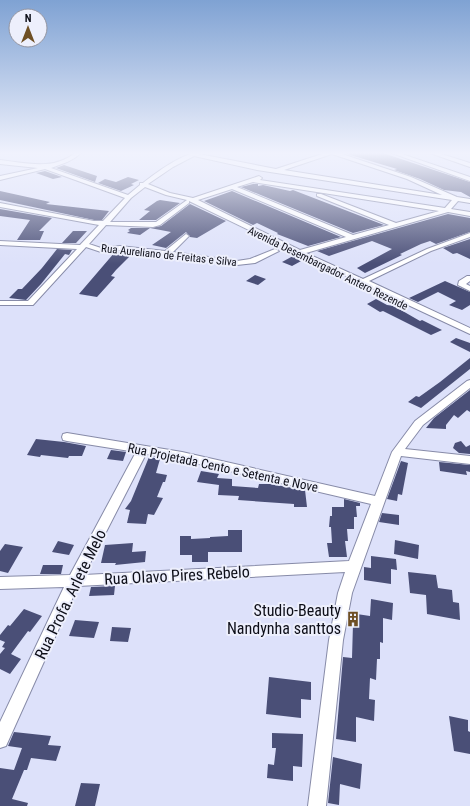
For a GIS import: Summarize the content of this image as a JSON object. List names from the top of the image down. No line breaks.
{"streets":{"street":["Rua Aureliano de Freitas e Silva","Avenida Desembargador Antero Rezende","Rua Projetada Cento e Setenta e Nove","Rua Olavo Pires Rebelo","Rua Profa. Arlete Melo"]},"crossings":[["Rua Projetada Cento e Setenta e Nove","Rua Profa. Arlete Melo"],["Rua Olavo Pires Rebelo","Rua Profa. Arlete Melo"]],"places":{"building":["Studio-Beauty Nandynha santtos"]},"north":"top"}
